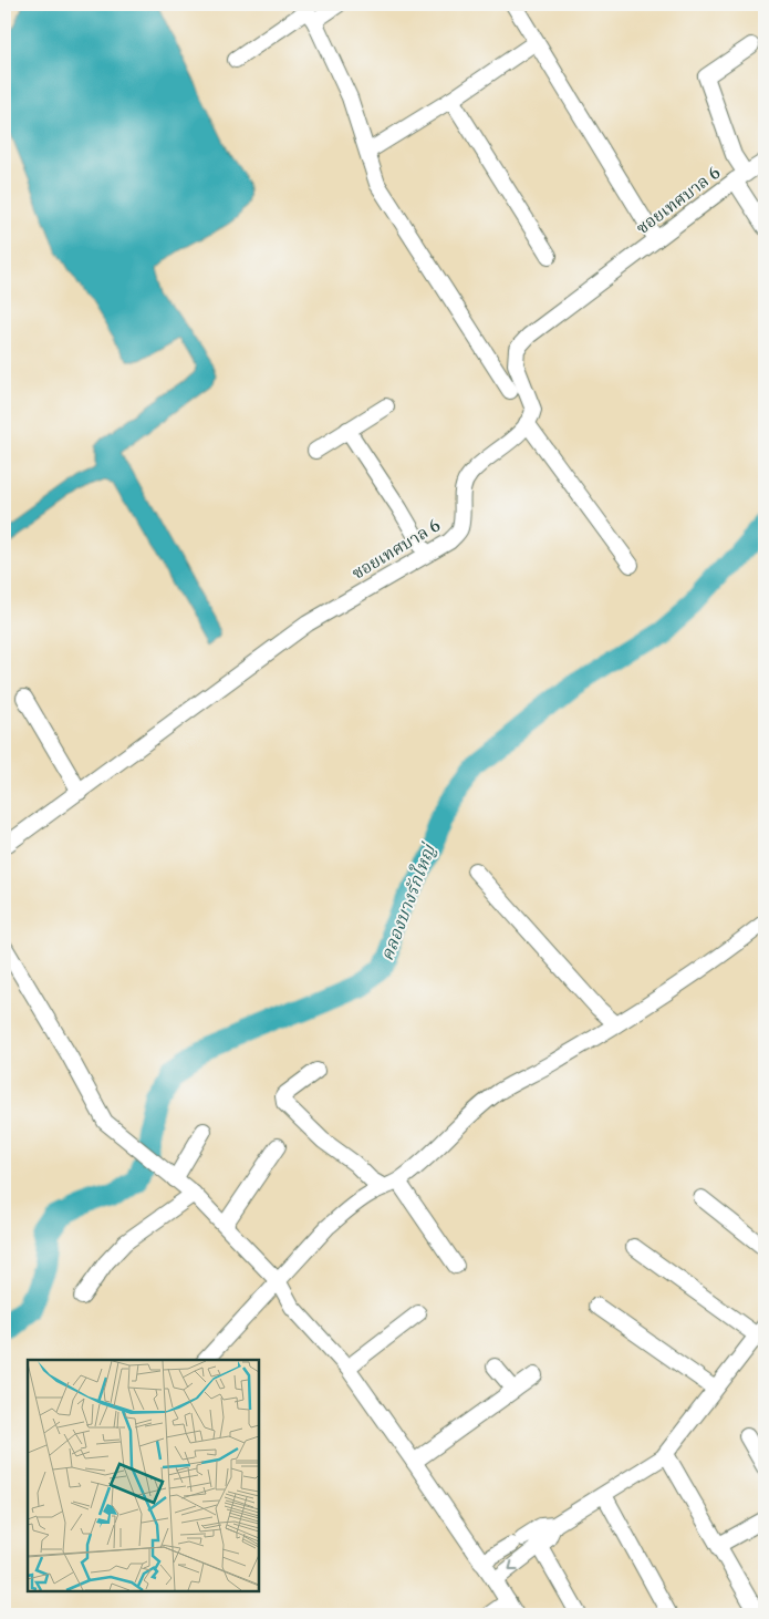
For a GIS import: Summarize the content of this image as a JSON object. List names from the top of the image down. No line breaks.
{"streets":{"street":["ซอยเทศบาล 6"]},"water":["คลองบางรักใหญ่"]}
